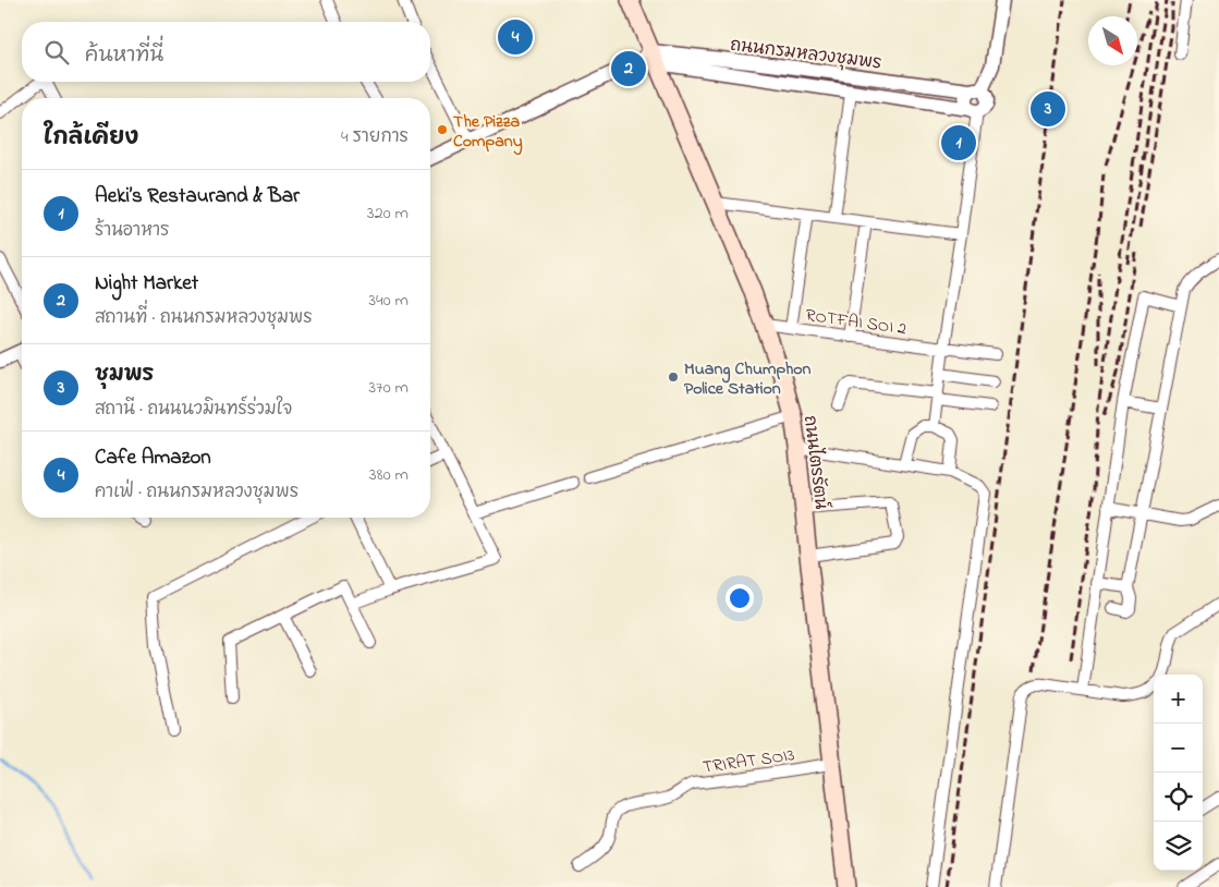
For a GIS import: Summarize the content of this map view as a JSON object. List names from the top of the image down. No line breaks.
{"streets":{"main road":["ถนนไตรรัตน์"],"street":["ถนนกรมหลวงชุมพร","ROTFAI SOI 2","TRIRAT SOI3"]},"crossings":[["ถนนกรมหลวงชุมพร","ถนนไตรรัตน์"],["ROTFAI SOI 2","ถนนไตรรัตน์"],["ถนนไตรรัตน์","TRIRAT SOI3"]],"places":["The Pizza Company","Muang Chumphon Police Station"],"north":"bottom right","page":{"pins":["4","2","3","1"],"search":"ค้นหาที่นี่","heading":["ใกล้เคียง","4 รายการ"],"list":[{"mark":"1","name":"Aeki’s Restaurand & Bar","note":"ร้านอาหาร","value":"320 m"},{"mark":"2","name":"Night Market","note":"สถานที่ · ถนนกรมหลวงชุมพร","value":"340 m"},{"mark":"3","name":"ชุมพร","note":"สถานี · ถนนนวมินทร์ร่วมใจ","value":"370 m"},{"mark":"4","name":"Cafe Amazon","note":"คาเฟ่ · ถนนกรมหลวงชุมพร","value":"380 m"}],"map_buttons":["+","−"]}}
